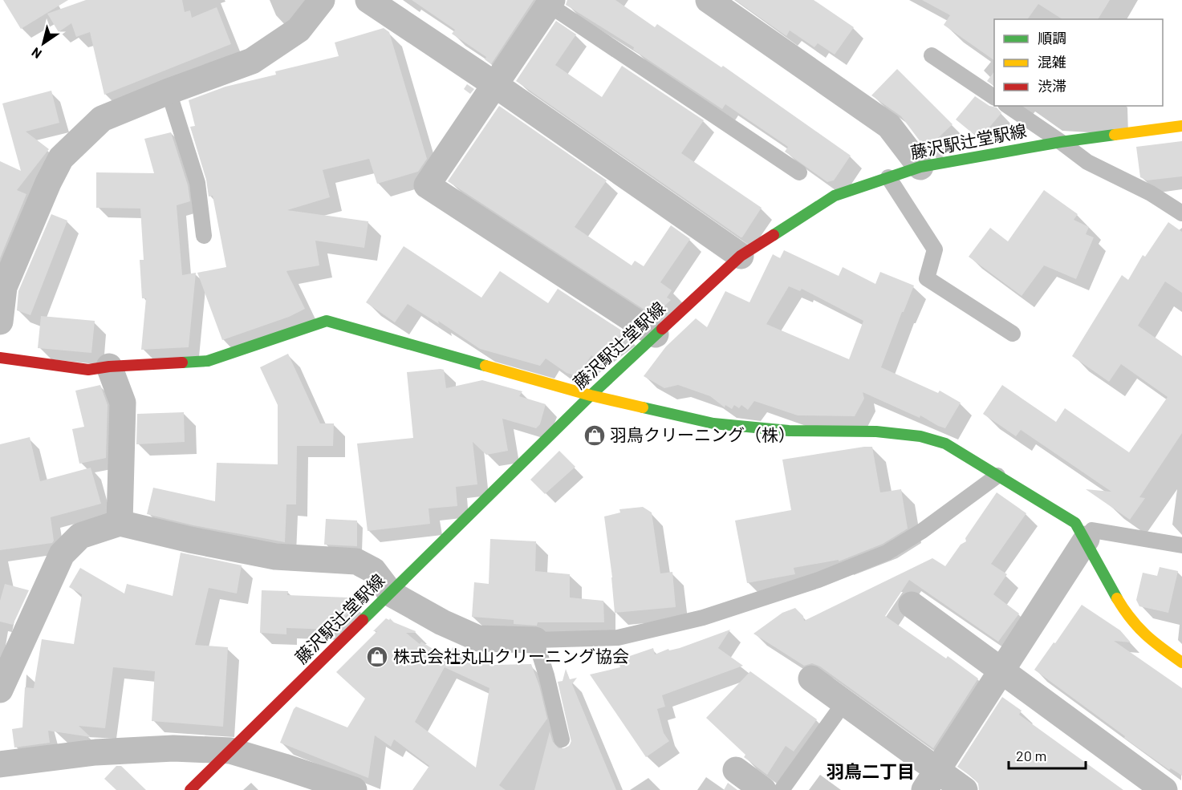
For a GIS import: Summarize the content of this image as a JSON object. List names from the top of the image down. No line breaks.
{"streets":{"street":["藤沢駅辻堂駅線"]},"districts":["羽鳥二丁目"],"places":{"shop":["羽鳥クリーニング（株）","株式会社丸山クリーニング協会"]},"legend":["順調","混雑","渋滞"],"scale_bar":"20 m","north":"bottom left"}
